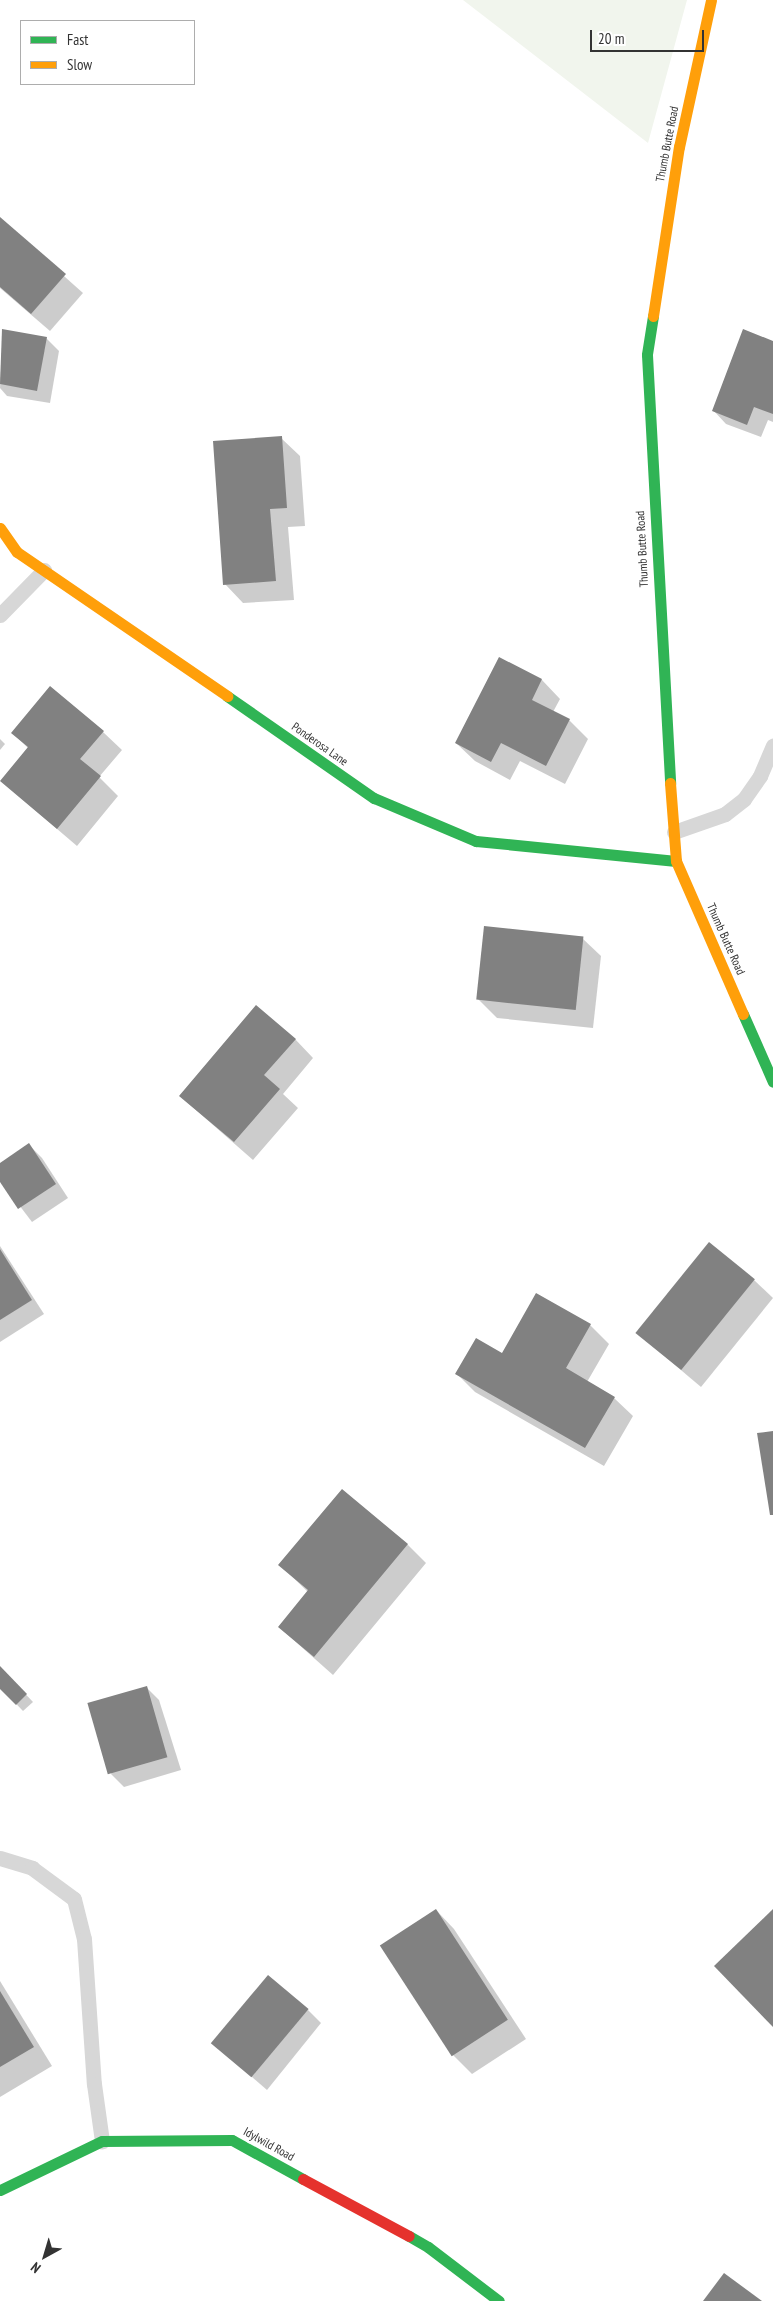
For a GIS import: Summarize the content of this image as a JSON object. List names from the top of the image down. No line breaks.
{"streets":{"street":["Thumb Butte Road","Ponderosa Lane","Idylwild Road"]},"crossings":[["Thumb Butte Road","Ponderosa Lane"]],"legend":["Fast","Slow"],"scale_bar":"20 m","north":"bottom left"}
